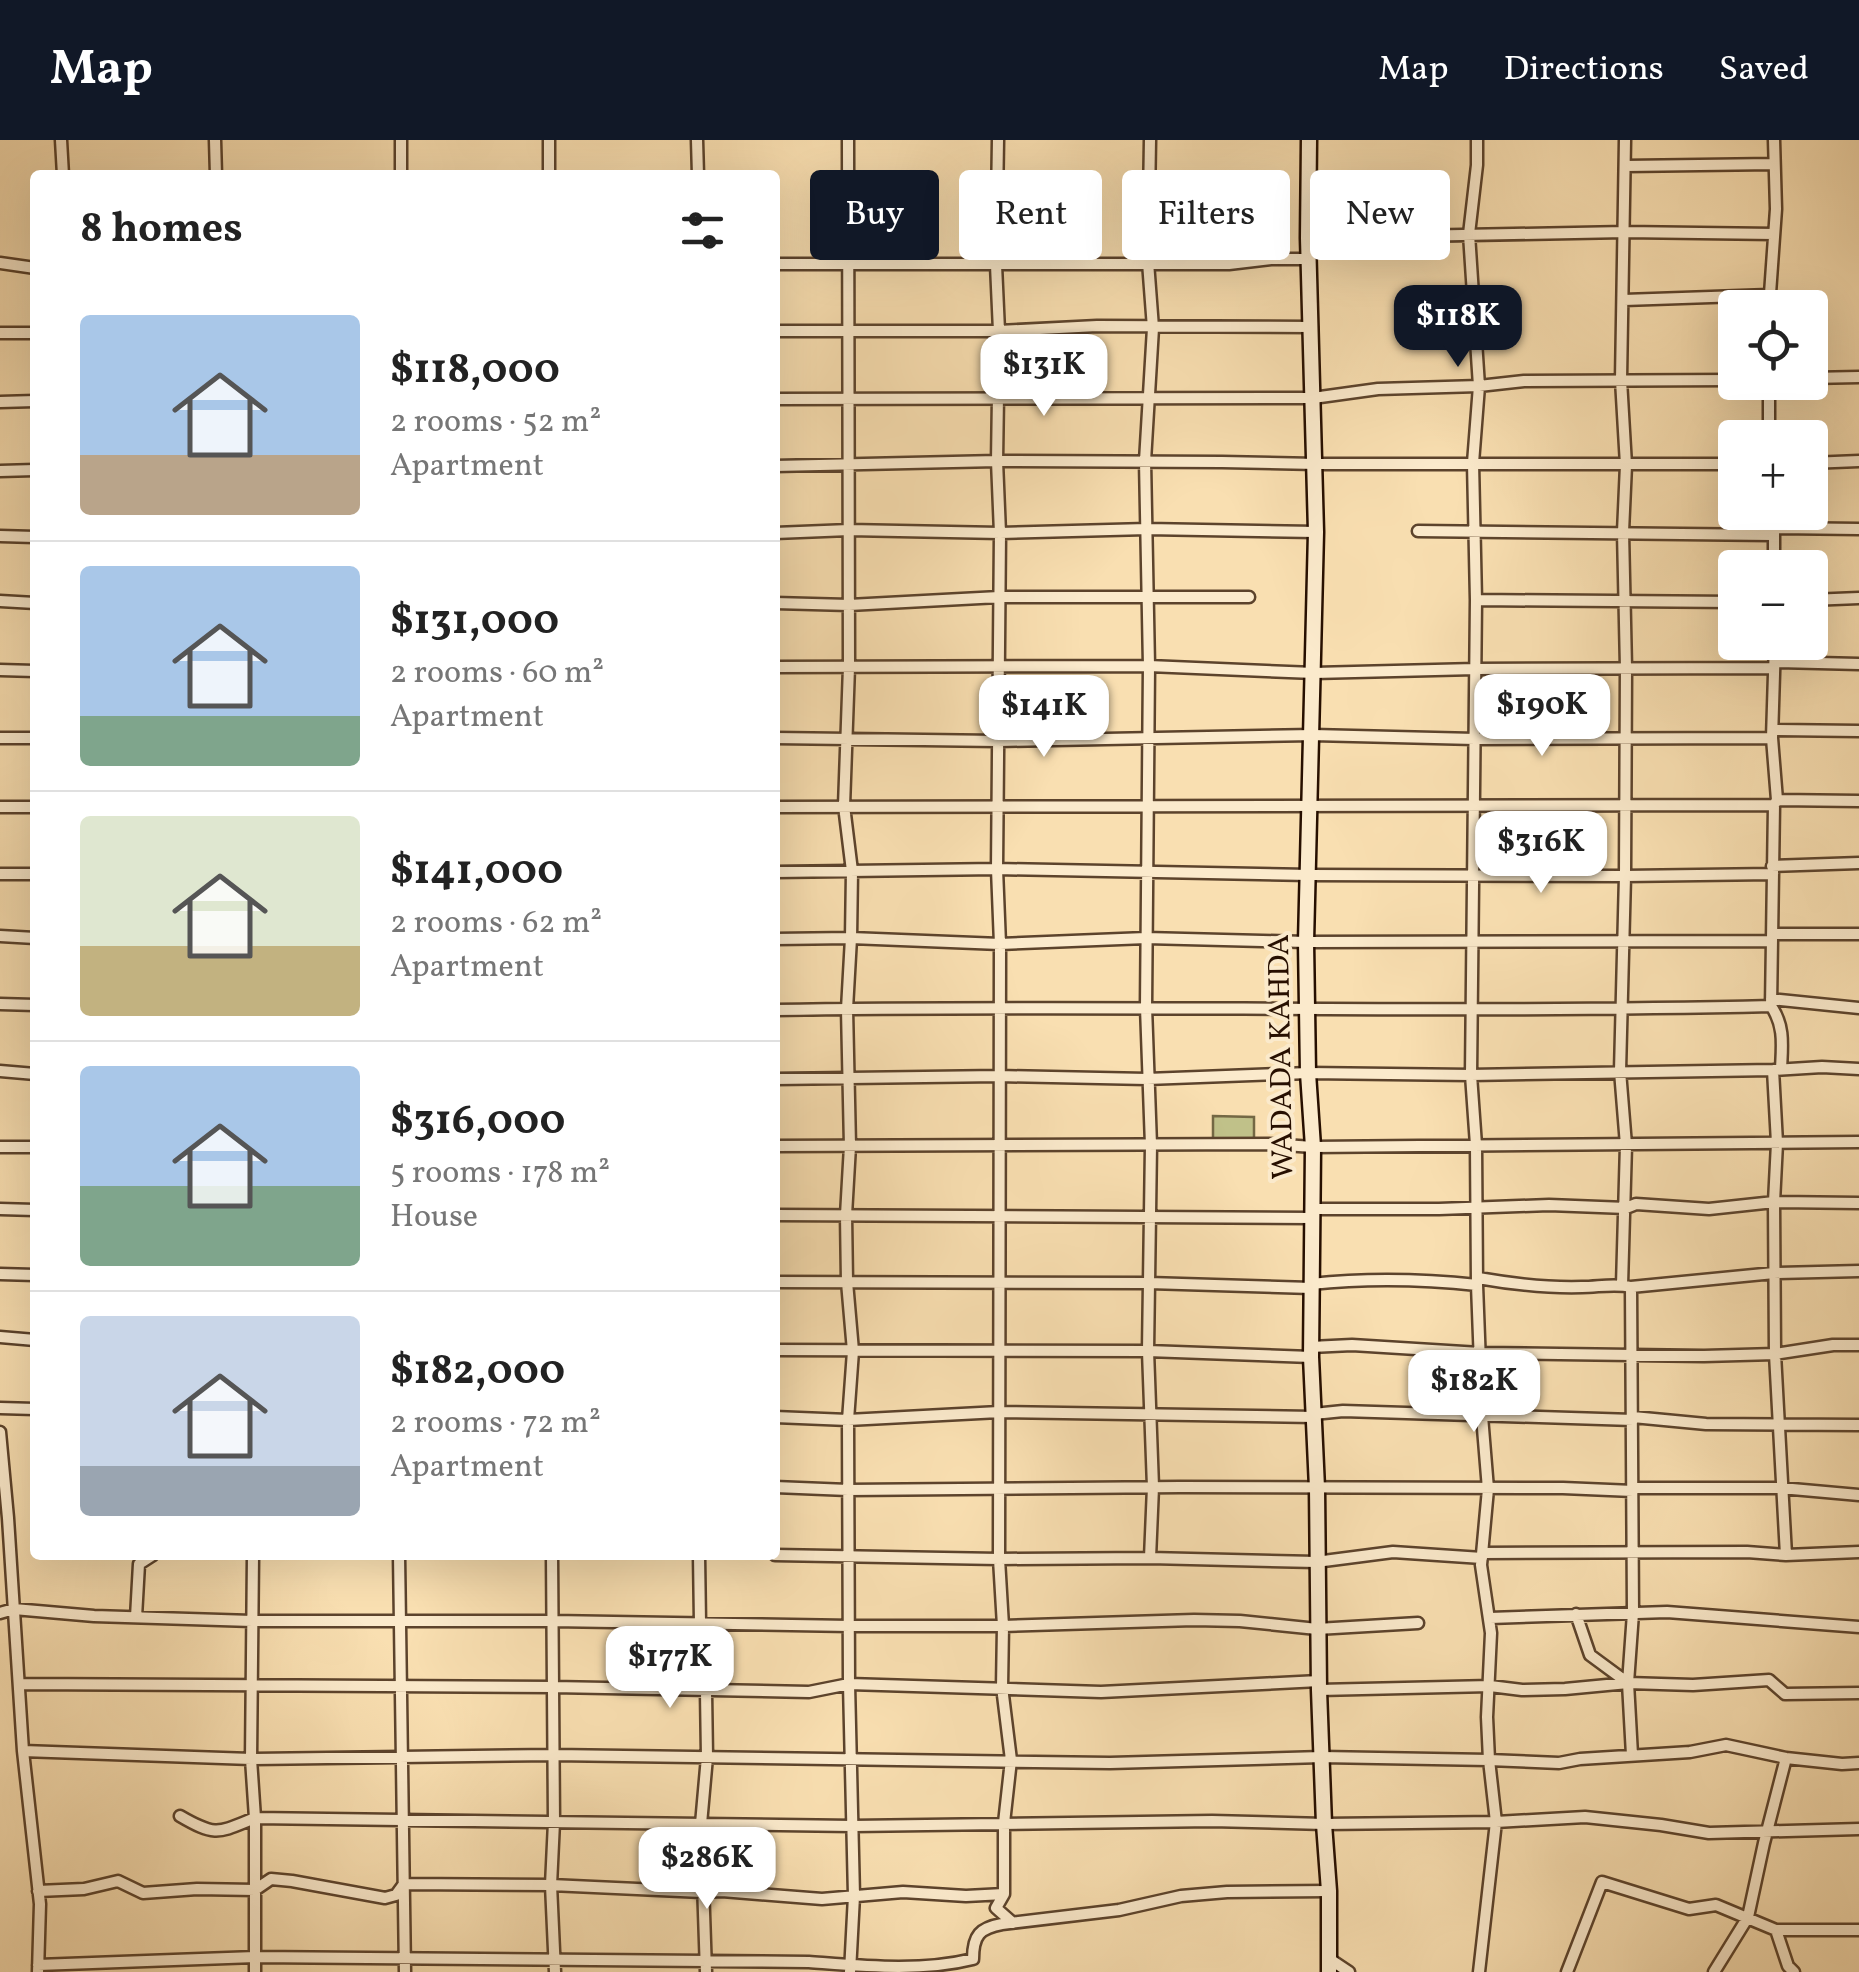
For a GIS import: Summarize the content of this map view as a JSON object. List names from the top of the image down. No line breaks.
{"streets":{"main road":["WADADA KAHDA"]},"page":{"header":"Map","nav":["Map","Directions","Saved"],"chip":["Buy","Rent","Filters","New"],"heading":"8 homes","price":["$118K","$131K","$190K","$141K","$316K","$182K","$177K","$286K"],"map_buttons":["+","−"],"list":[{"name":"$118,000","note":"2 rooms · 52 m² · Apartment"},{"name":"$131,000","note":"2 rooms · 60 m² · Apartment"},{"name":"$141,000","note":"2 rooms · 62 m² · Apartment"},{"name":"$316,000","note":"5 rooms · 178 m² · House"},{"name":"$182,000","note":"2 rooms · 72 m² · Apartment"}]}}
